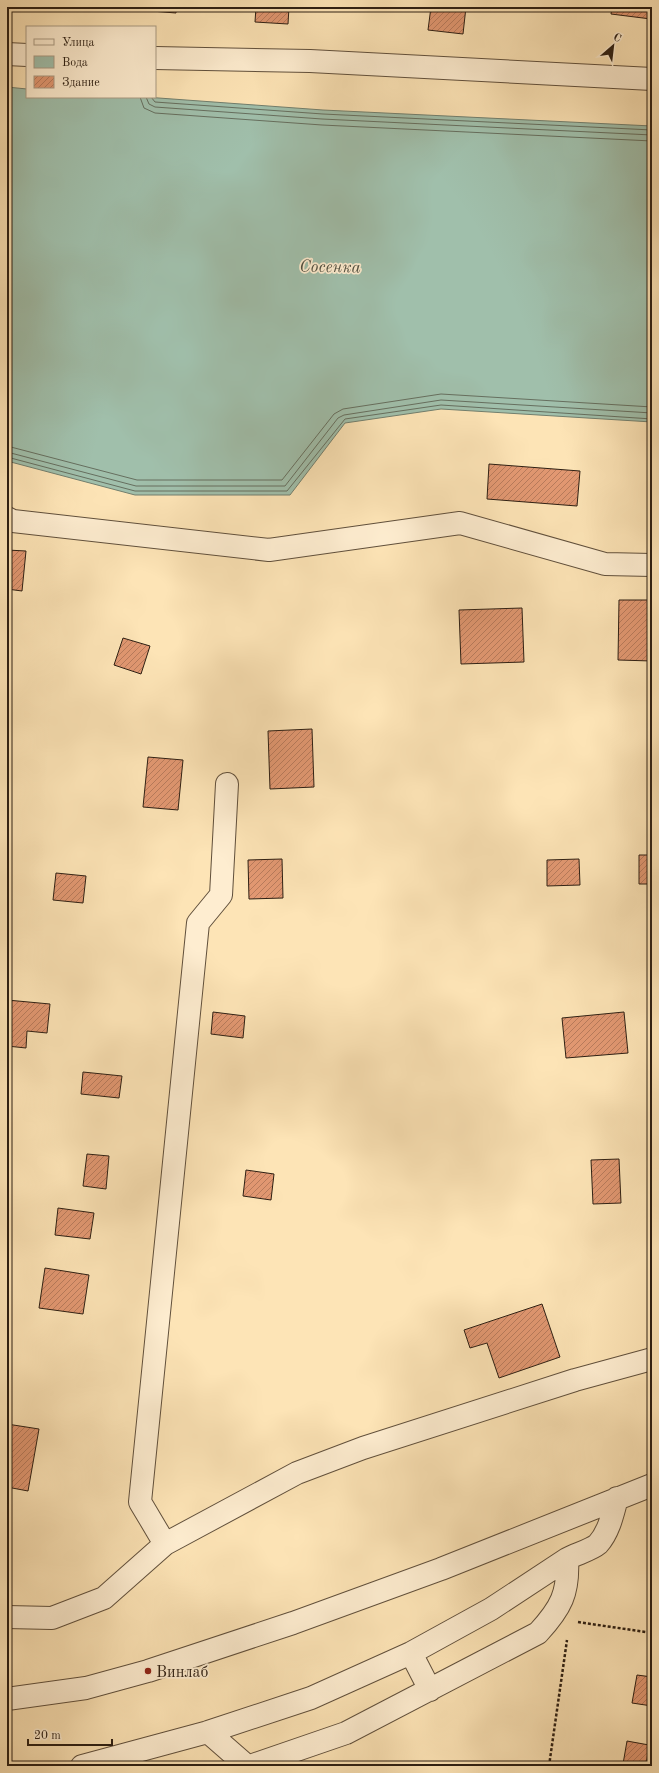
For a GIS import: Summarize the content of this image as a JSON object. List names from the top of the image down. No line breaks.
{"water":["Сосенка"],"places":["Винлаб"],"legend":["Улица","Вода","Здание"],"scale_bar":"20 m","north":"top right"}
